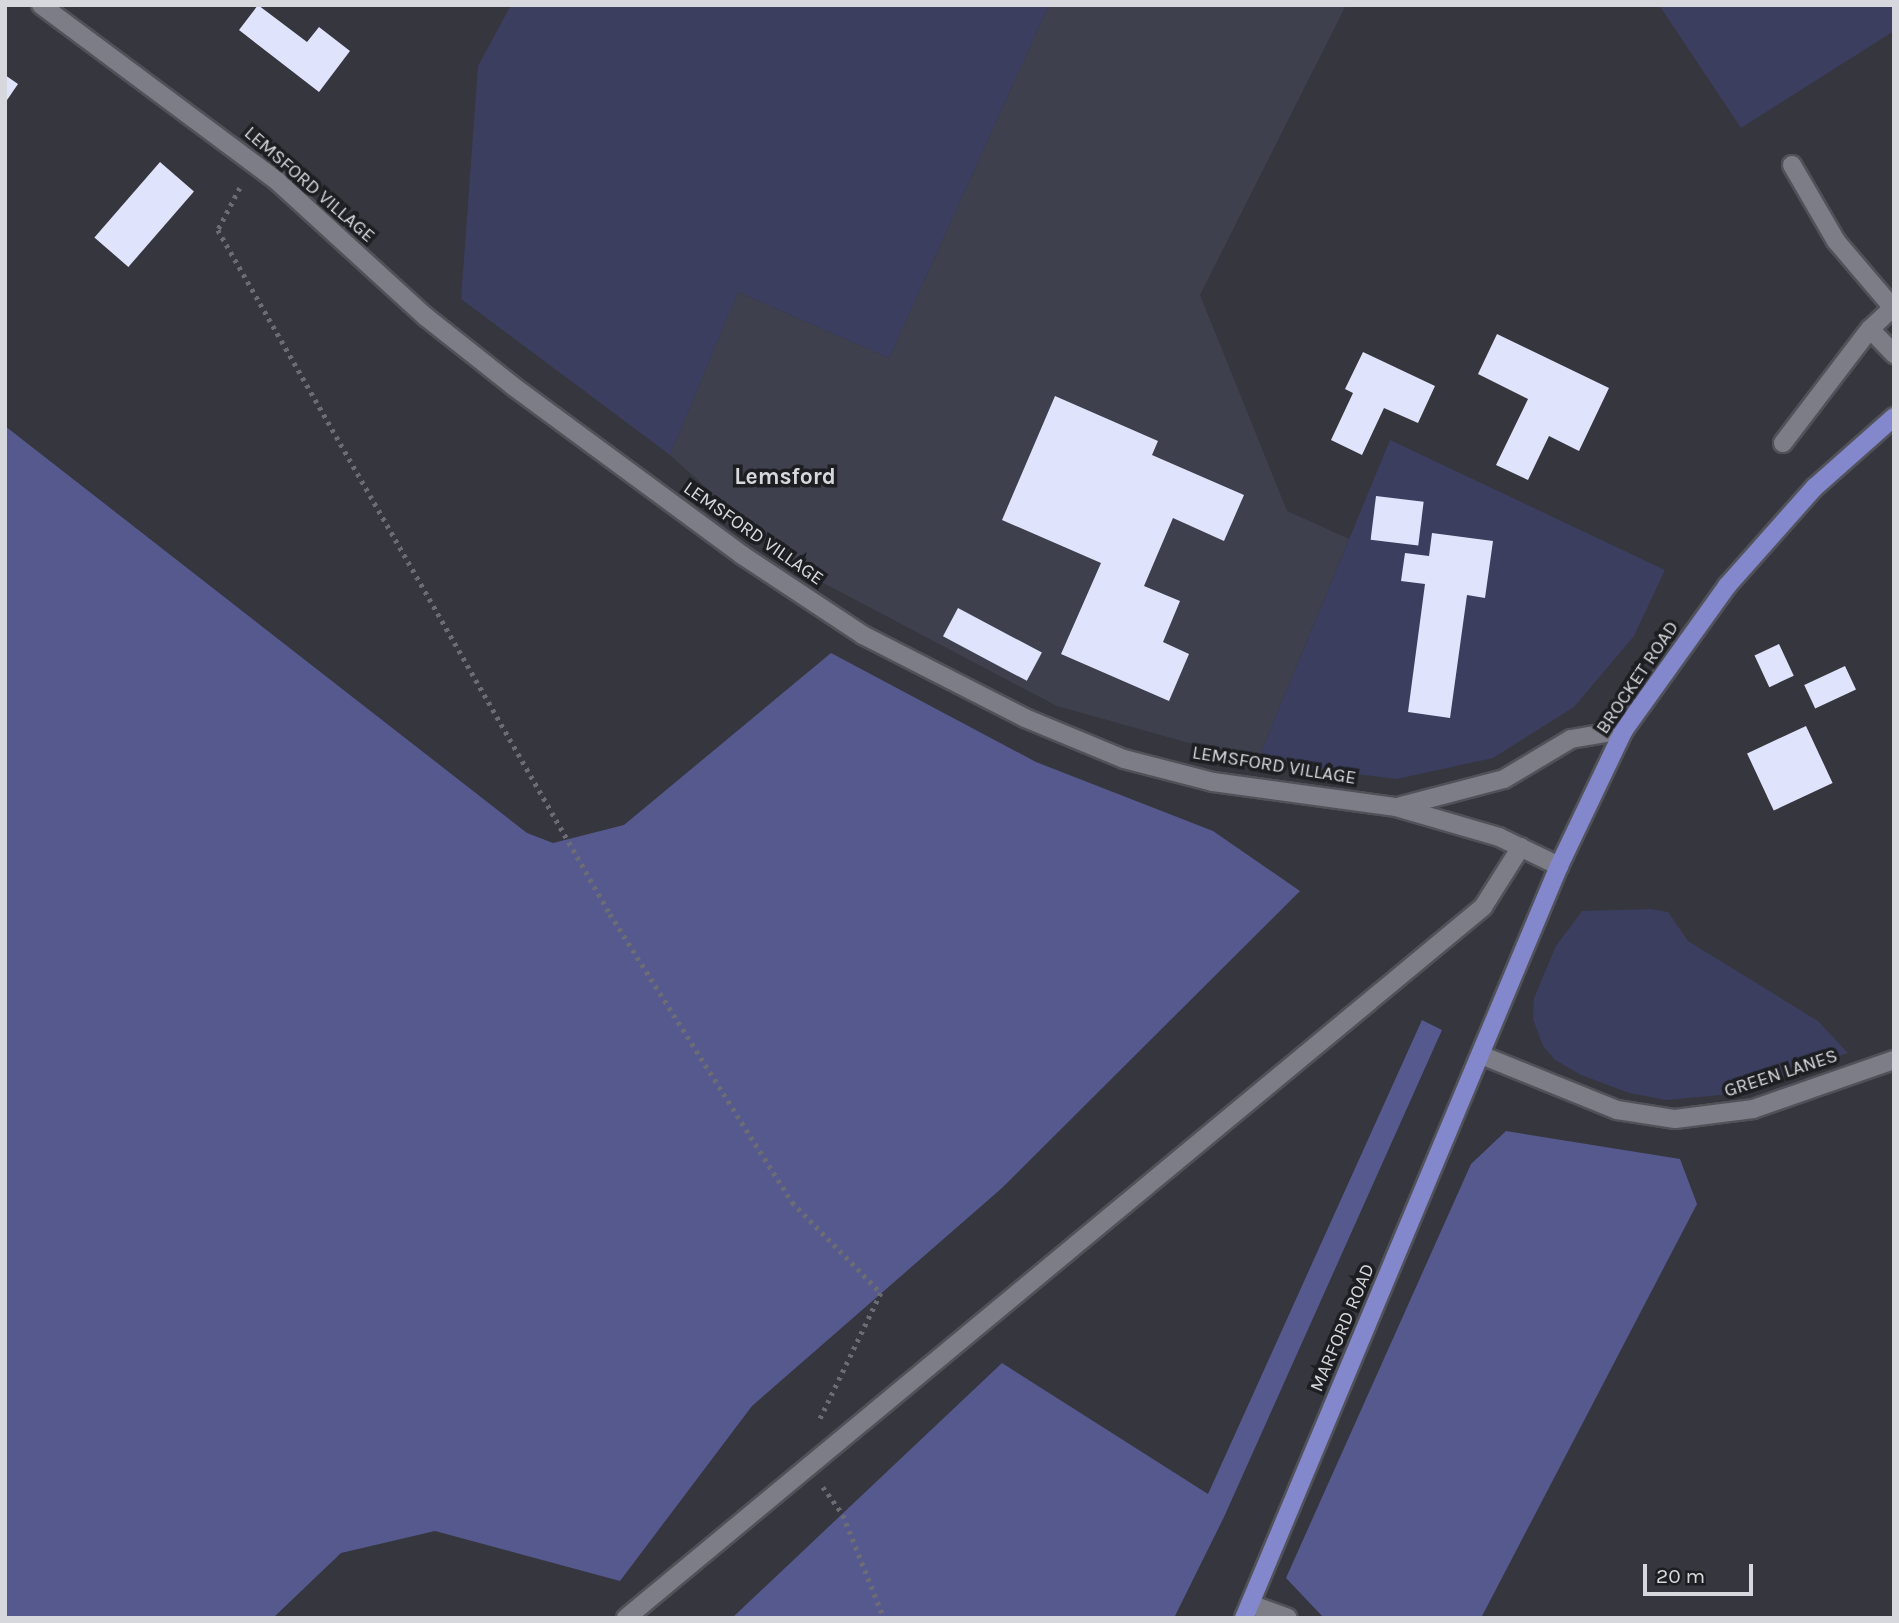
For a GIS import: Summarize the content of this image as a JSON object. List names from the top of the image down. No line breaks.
{"streets":{"main road":["BROCKET ROAD","MARFORD ROAD"],"street":["LEMSFORD VILLAGE","GREEN LANES"]},"crossings":[["LEMSFORD VILLAGE","BROCKET ROAD"],["BROCKET ROAD","GREEN LANES"],["BROCKET ROAD","MARFORD ROAD"],["GREEN LANES","MARFORD ROAD"]],"districts":["Lemsford"],"scale_bar":"20 m"}
